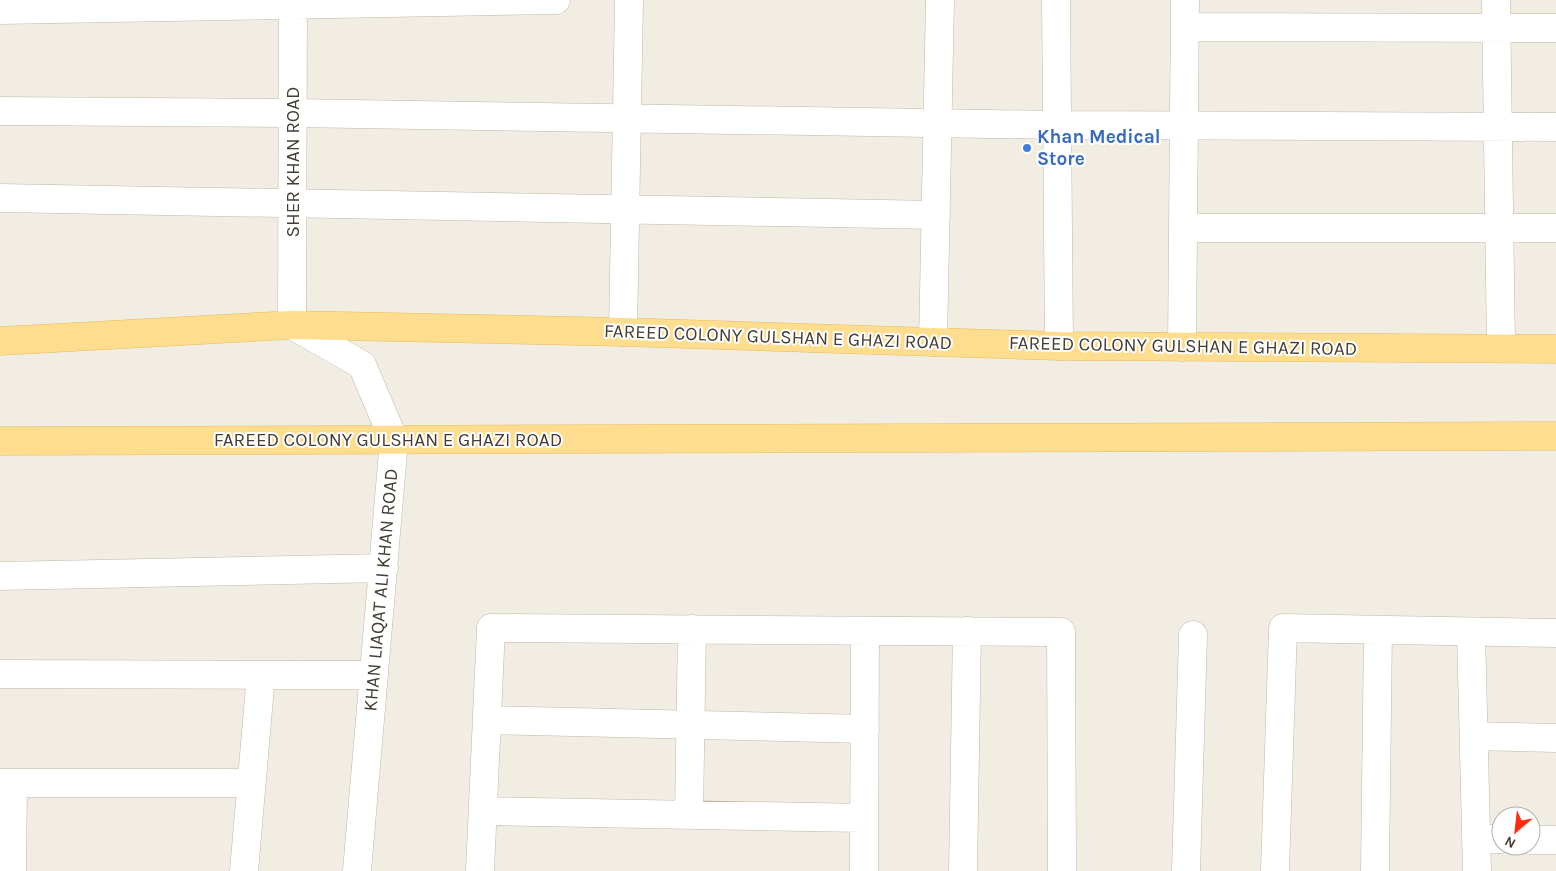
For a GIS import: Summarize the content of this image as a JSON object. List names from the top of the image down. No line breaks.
{"streets":{"main road":["FAREED COLONY GULSHAN E GHAZI ROAD"],"street":["SHER KHAN ROAD","KHAN LIAQAT ALI KHAN ROAD"]},"crossings":[["SHER KHAN ROAD","FAREED COLONY GULSHAN E GHAZI ROAD"],["SHER KHAN ROAD","KHAN LIAQAT ALI KHAN ROAD"],["FAREED COLONY GULSHAN E GHAZI ROAD","KHAN LIAQAT ALI KHAN ROAD"]],"places":["Khan Medical Store"],"north":"bottom left"}
